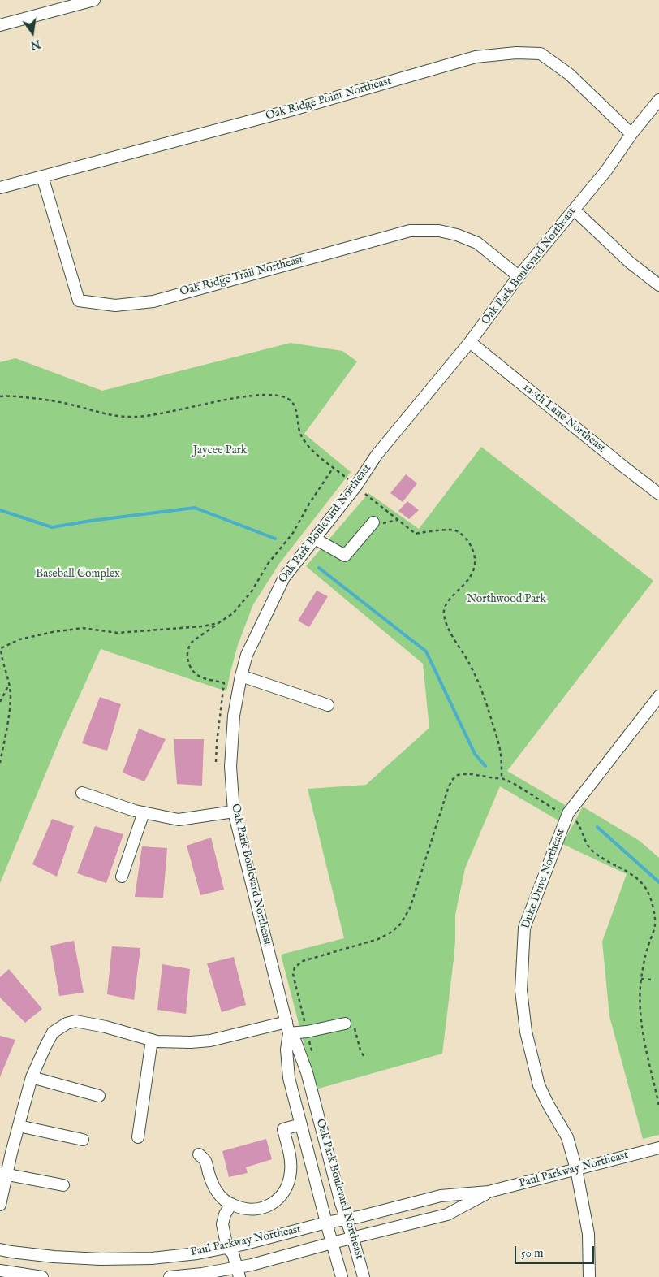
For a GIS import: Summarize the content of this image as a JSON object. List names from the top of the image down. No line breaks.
{"streets":{"street":["Oak Ridge Point Northeast","Oak Park Boulevard Northeast","Oak Ridge Trail Northeast","120th Lane Northeast","Duke Drive Northeast","Paul Parkway Northeast"]},"crossings":[["Oak Ridge Point Northeast","Oak Park Boulevard Northeast"],["Oak Ridge Point Northeast","Oak Ridge Trail Northeast"],["Oak Park Boulevard Northeast","Oak Ridge Trail Northeast"],["Oak Park Boulevard Northeast","120th Lane Northeast"],["Oak Park Boulevard Northeast","Paul Parkway Northeast"],["Duke Drive Northeast","Paul Parkway Northeast"]],"parks":["Jaycee Park","Baseball Complex","Northwood Park"],"scale_bar":"50 m","north":"bottom"}
